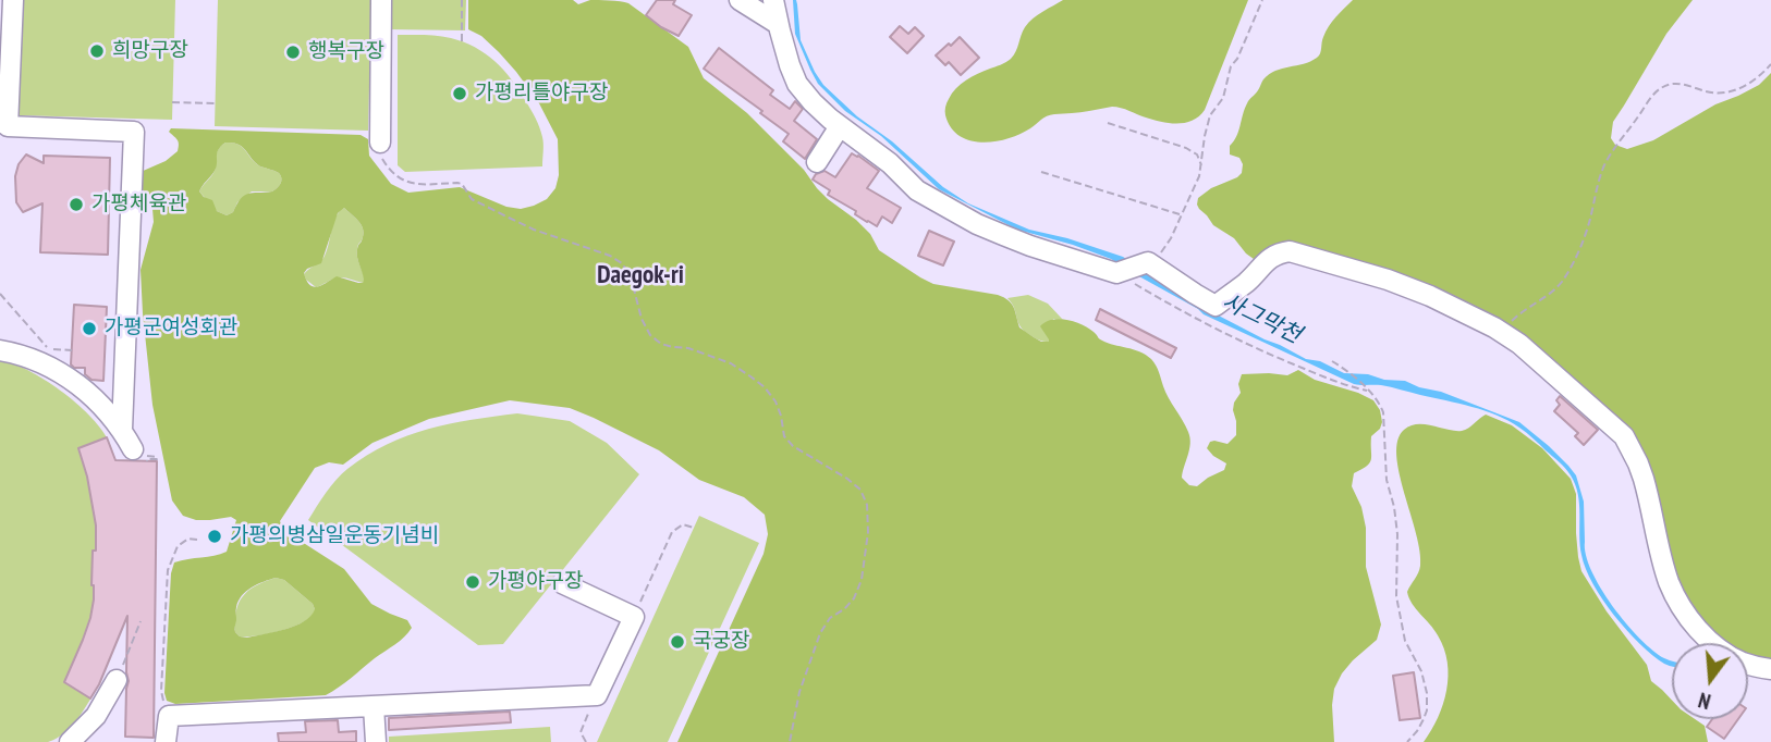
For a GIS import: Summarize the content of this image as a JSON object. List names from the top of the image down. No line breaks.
{"districts":["Daegok-ri"],"water":["사그막천"],"places":["희망구장","행복구장","가평리틀야구장","가평체육관","가평군여성회관","가평의병삼일운동기념비","가평야구장","국궁장"],"north":"bottom"}
